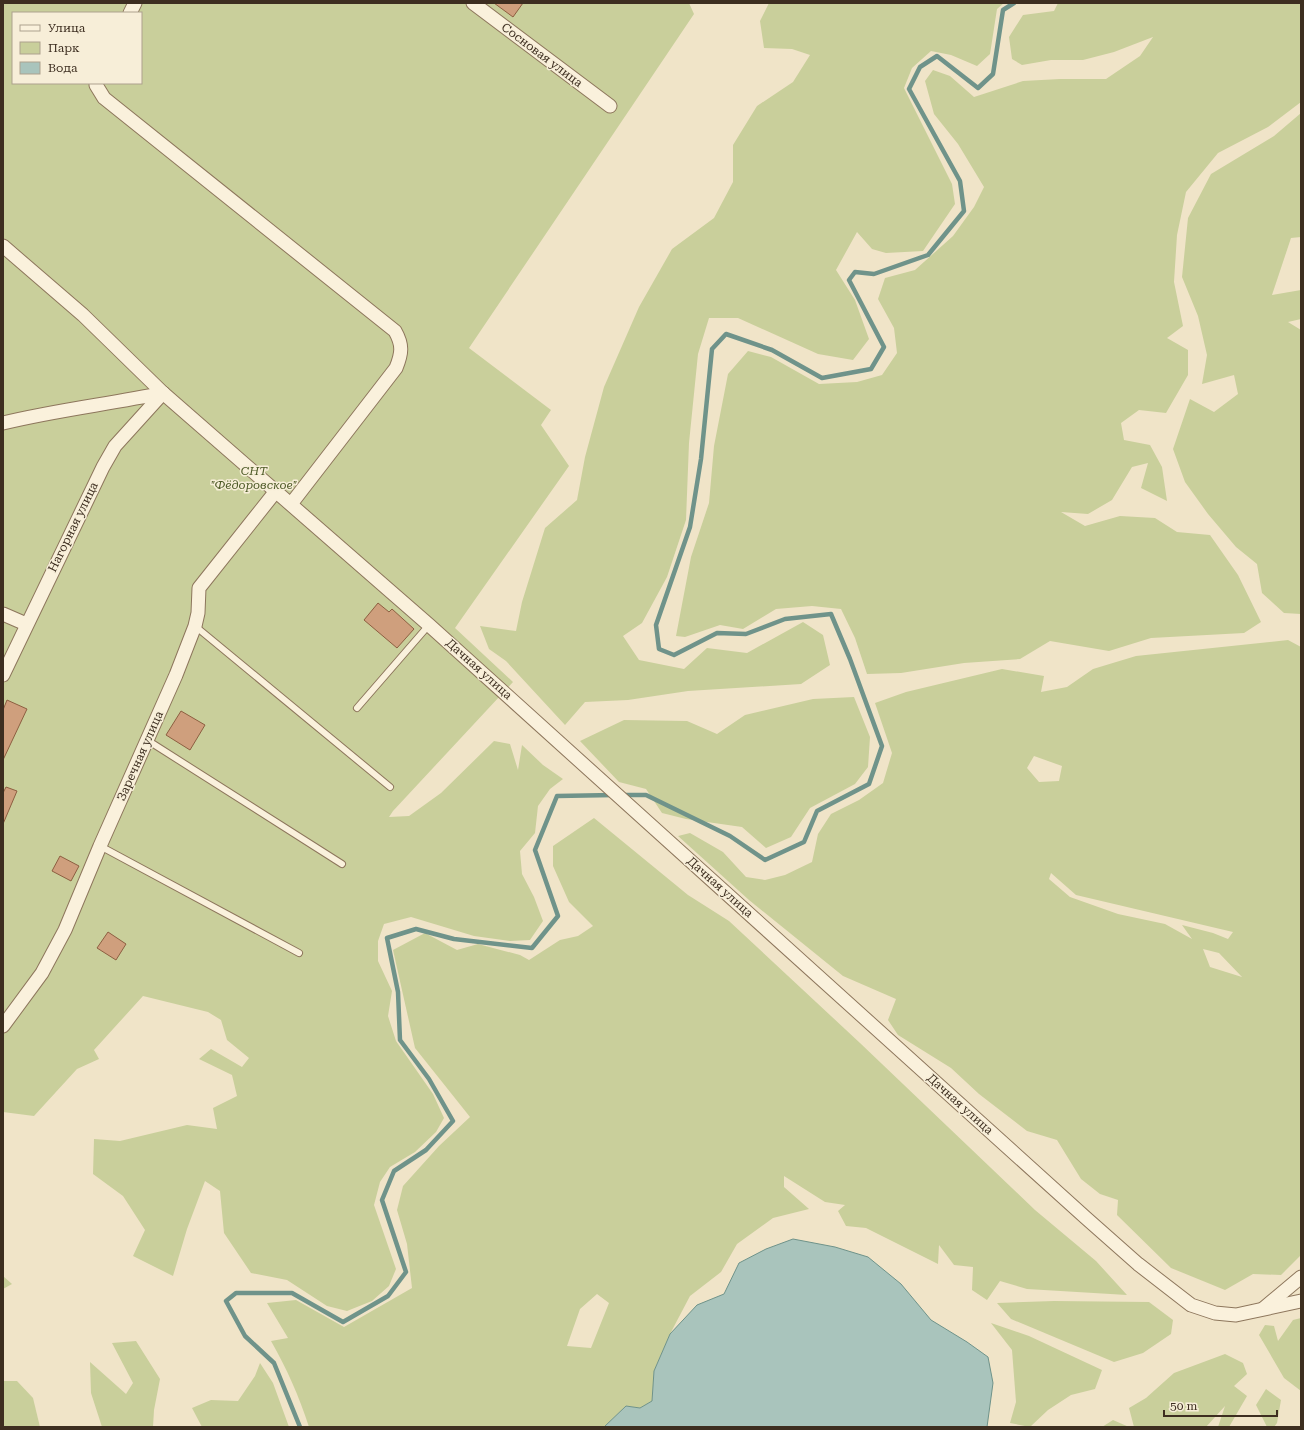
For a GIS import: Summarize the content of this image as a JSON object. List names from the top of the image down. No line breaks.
{"streets":{"street":["Сосновая улица","Нагорная улица","Дачная улица","Заречная улица"]},"crossings":[["Нагорная улица","Дачная улица"],["Дачная улица","Заречная улица"]],"parks":["СНТ \"Фёдоровское\""],"legend":["Улица","Парк","Вода"],"scale_bar":"50 m"}
